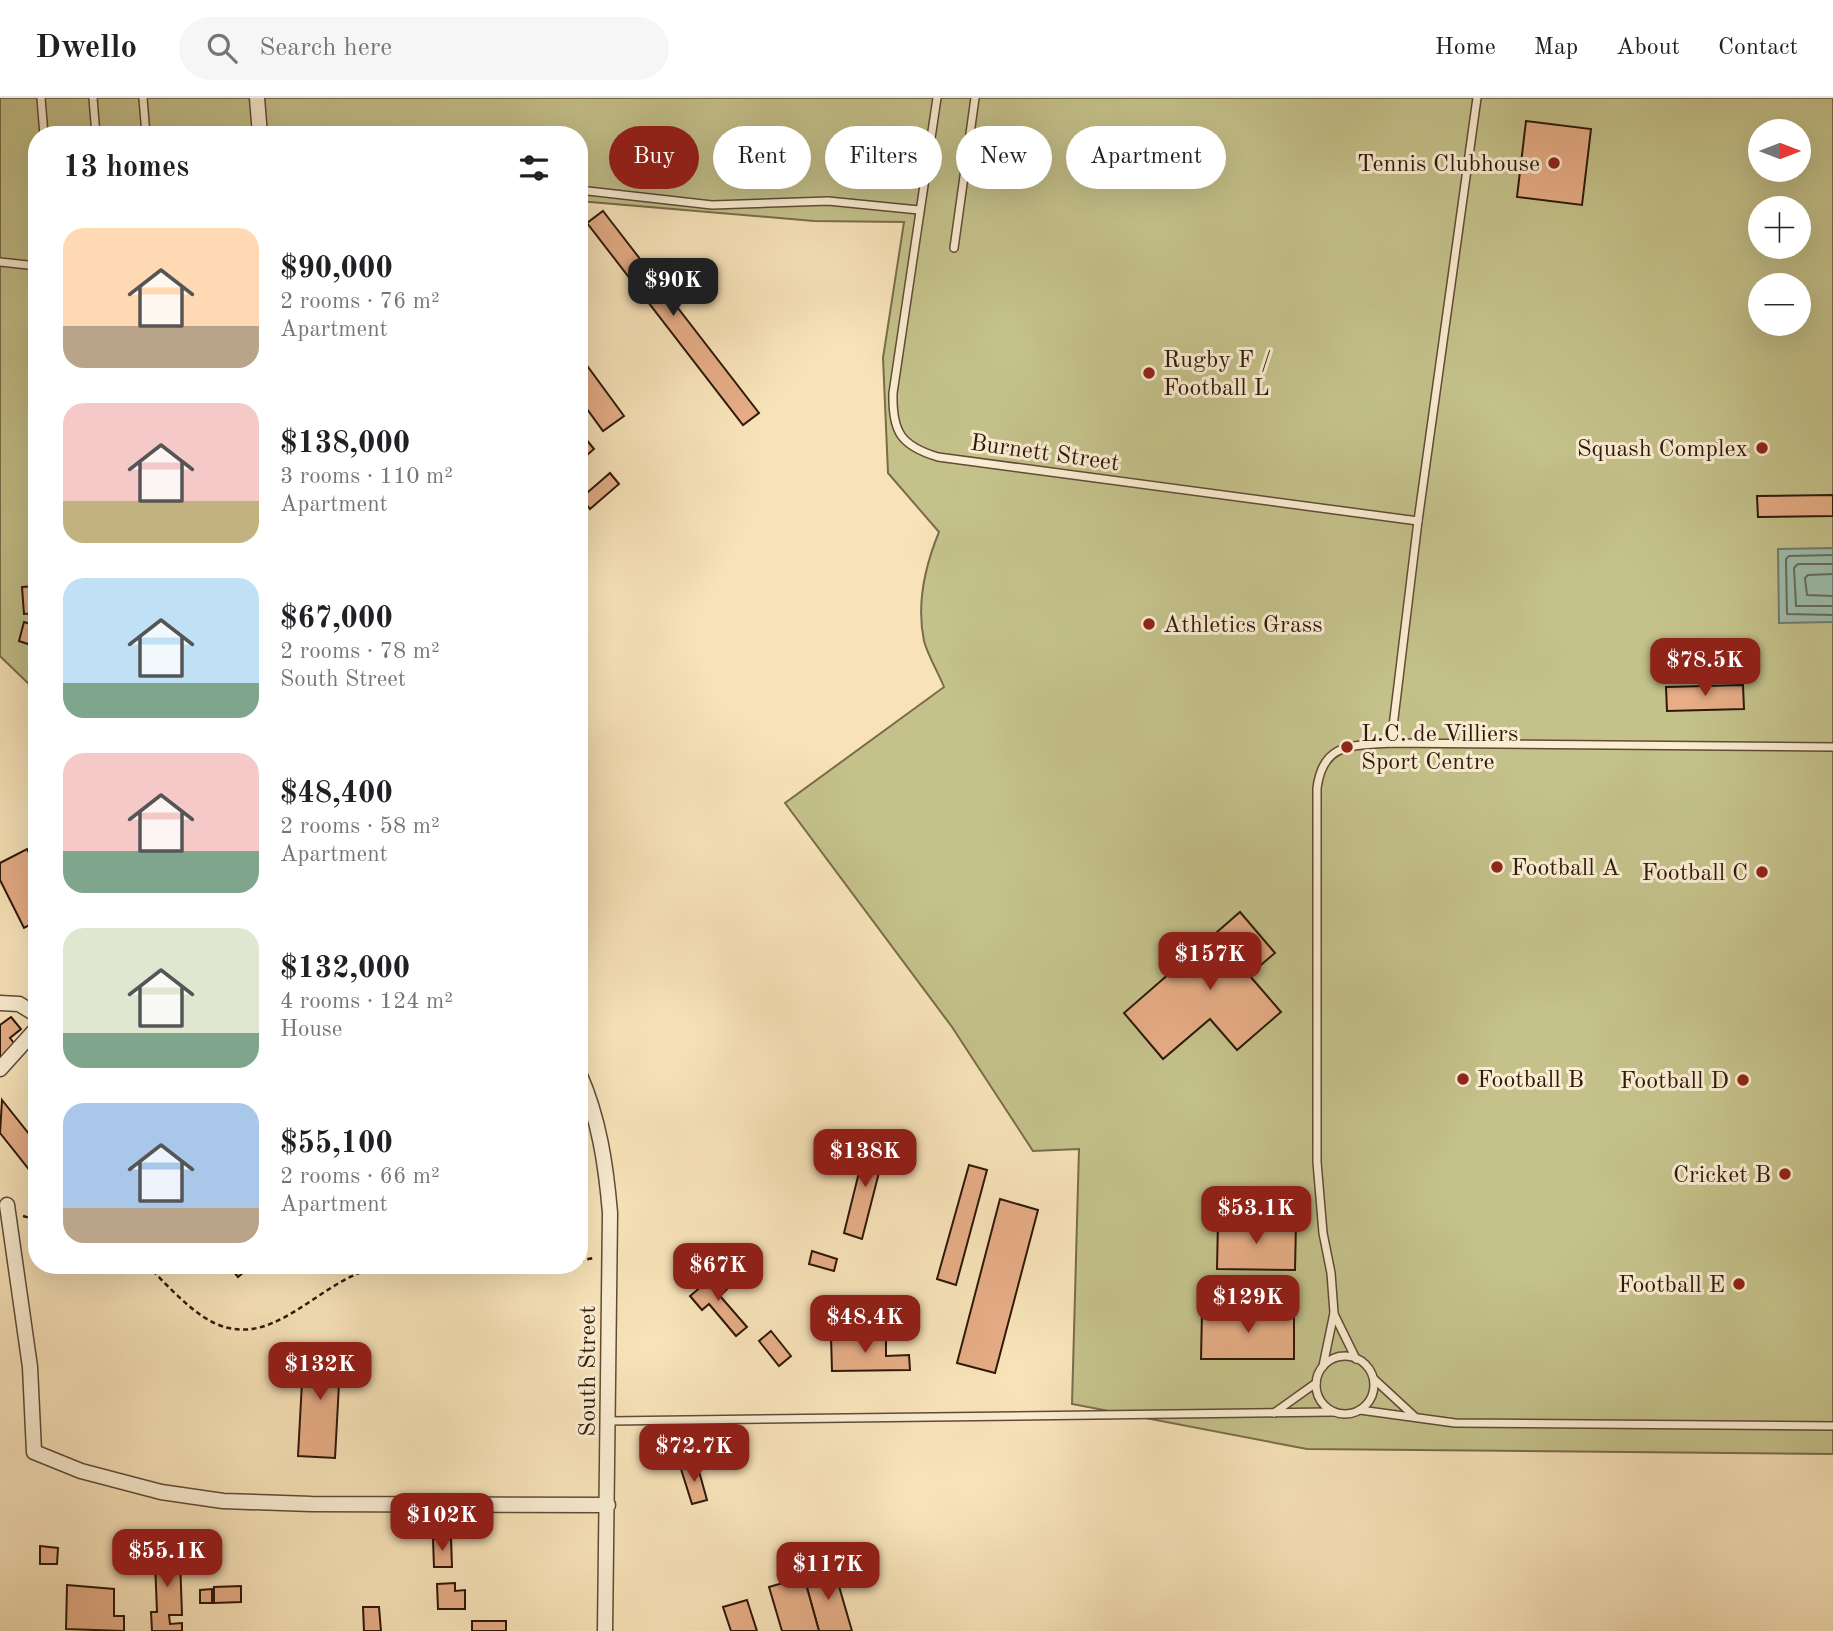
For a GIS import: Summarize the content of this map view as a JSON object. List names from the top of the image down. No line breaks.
{"streets":{"street":["South Street"],"lane":["Burnett Street"]},"places":["Tennis Clubhouse","Rugby F / Football L","Squash Complex","Athletics Grass","L.C. de Villiers Sport Centre","Football A","Football C","Football B","Football D","Cricket B","Football E"],"north":"right","page":{"header":"Dwello","search":"Search here","nav":["Home","Map","About","Contact"],"map_buttons":["+","−"],"chip":["Buy","Rent","Filters","New","Apartment"],"heading":"13 homes","list":[{"name":"$90,000","note":"2 rooms · 76 m² · Apartment"},{"name":"$138,000","note":"3 rooms · 110 m² · Apartment"},{"name":"$67,000","note":"2 rooms · 78 m² · South Street"},{"name":"$48,400","note":"2 rooms · 58 m² · Apartment"},{"name":"$132,000","note":"4 rooms · 124 m² · House"},{"name":"$55,100","note":"2 rooms · 66 m² · Apartment"}],"price":["$90K","$78.5K","$157K","$138K","$53.1K","$67K","$129K","$48.4K","$132K","$72.7K","$102K","$55.1K","$117K"]}}
